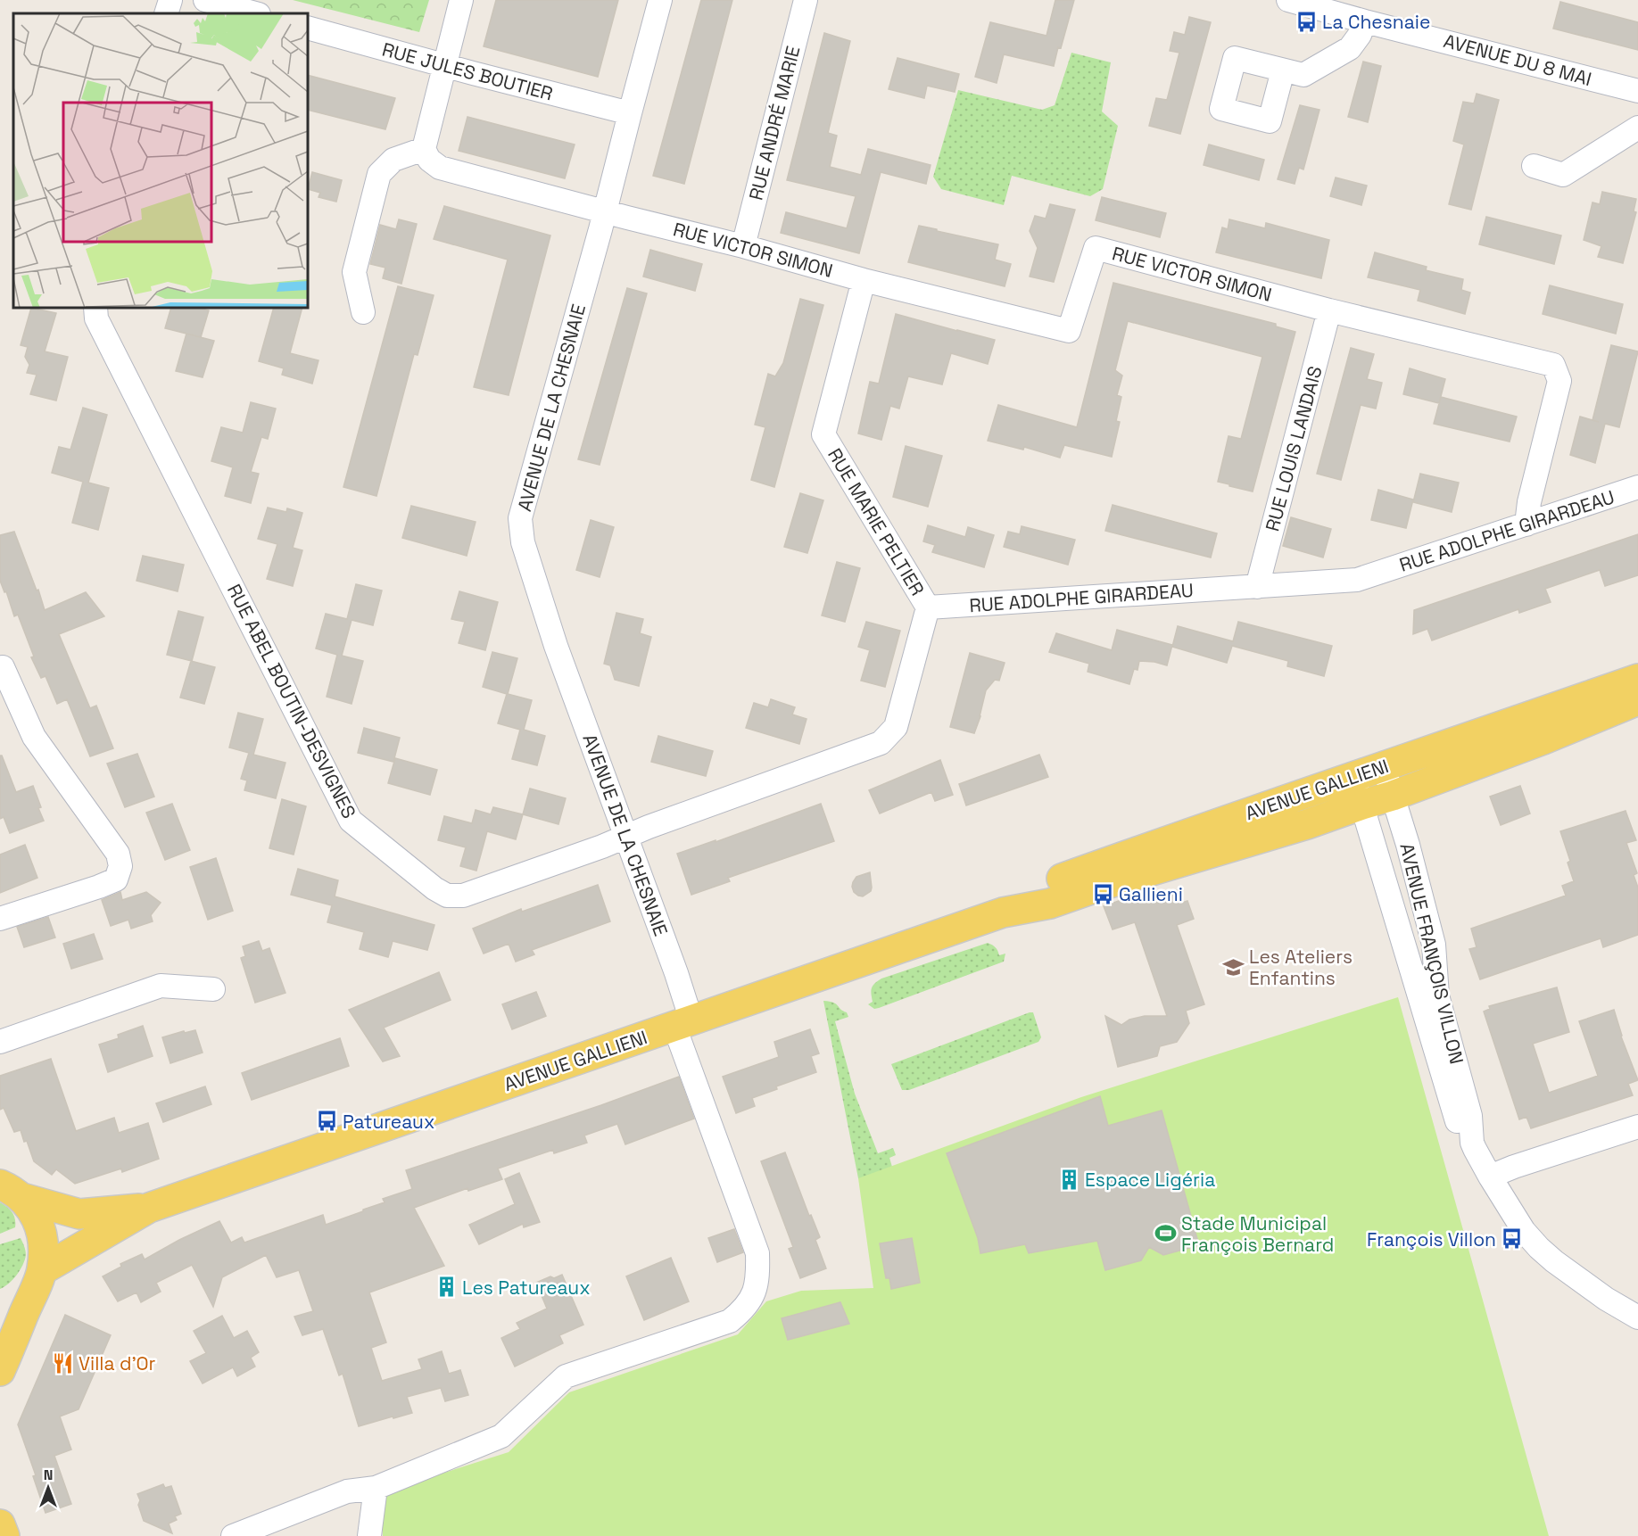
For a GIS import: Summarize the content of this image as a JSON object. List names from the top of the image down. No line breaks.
{"streets":{"main road":["AVENUE GALLIENI"],"street":["AVENUE DU 8 MAI","RUE JULES BOUTIER","RUE ANDRÉ MARIE","RUE VICTOR SIMON","AVENUE DE LA CHESNAIE","RUE LOUIS LANDAIS","RUE MARIE PELTIER","RUE ADOLPHE GIRARDEAU","RUE ABEL BOUTIN-DESVIGNES","AVENUE FRANÇOIS VILLON"]},"crossings":[["RUE JULES BOUTIER","AVENUE DE LA CHESNAIE"],["RUE ANDRÉ MARIE","RUE VICTOR SIMON"],["RUE VICTOR SIMON","AVENUE DE LA CHESNAIE"],["RUE VICTOR SIMON","RUE LOUIS LANDAIS"],["RUE VICTOR SIMON","RUE MARIE PELTIER"],["RUE VICTOR SIMON","RUE ADOLPHE GIRARDEAU"],["AVENUE DE LA CHESNAIE","RUE ABEL BOUTIN-DESVIGNES"],["AVENUE DE LA CHESNAIE","AVENUE GALLIENI"],["RUE LOUIS LANDAIS","RUE ADOLPHE GIRARDEAU"],["RUE MARIE PELTIER","RUE ADOLPHE GIRARDEAU"],["AVENUE GALLIENI","AVENUE FRANÇOIS VILLON"]],"places":{"bus stop":["La Chesnaie","Gallieni","Patureaux","François Villon"],"school or university":["Les Ateliers Enfantins"],"building":["Espace Ligéria","Les Patureaux"],"sports":["Stade Municipal François Bernard"],"restaurant":["Villa d'Or"]},"north":"top"}
